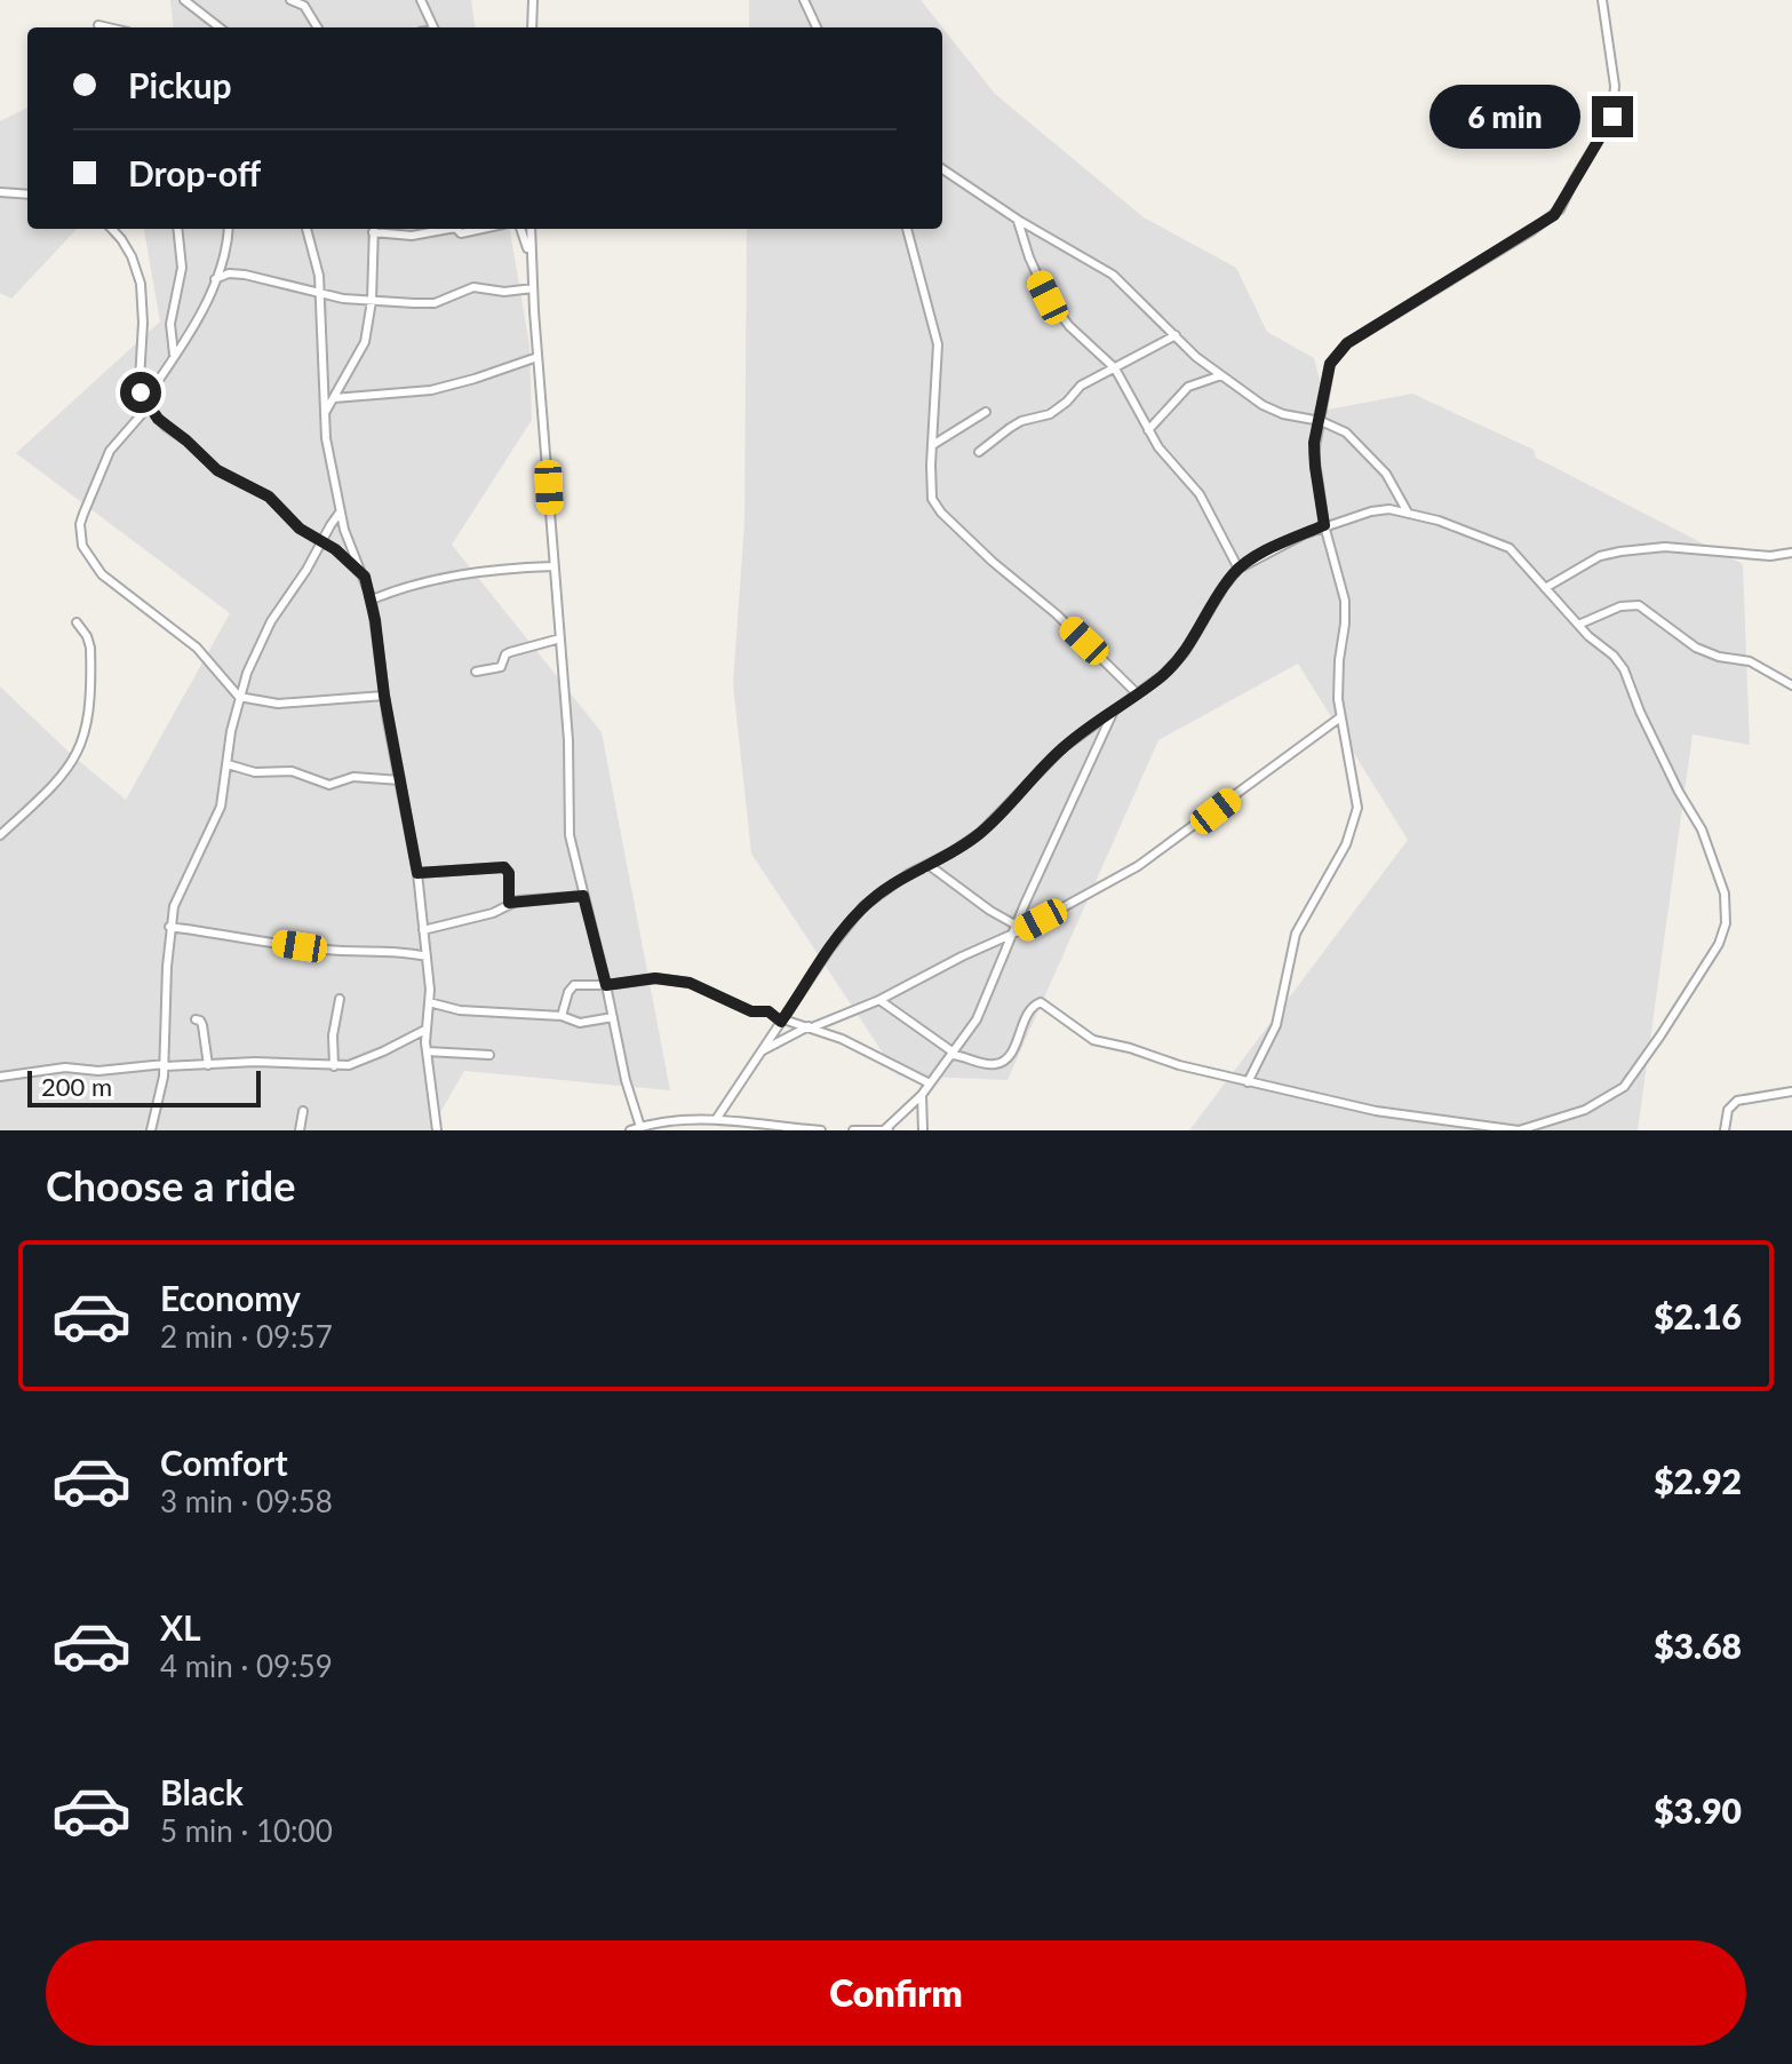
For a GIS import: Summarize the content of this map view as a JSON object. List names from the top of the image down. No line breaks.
{"scale_bar":"200 m","page":{"banner":["Pickup","Drop-off"],"bubble":"6 min","scale":"200 m","heading":"Choose a ride","list":[{"name":"Economy","note":"2 min · 09:57","value":"$2.16"},{"name":"Comfort","note":"3 min · 09:58","value":"$2.92"},{"name":"XL","note":"4 min · 09:59","value":"$3.68"},{"name":"Black","note":"5 min · 10:00","value":"$3.90"}],"buttons":"Confirm"}}
